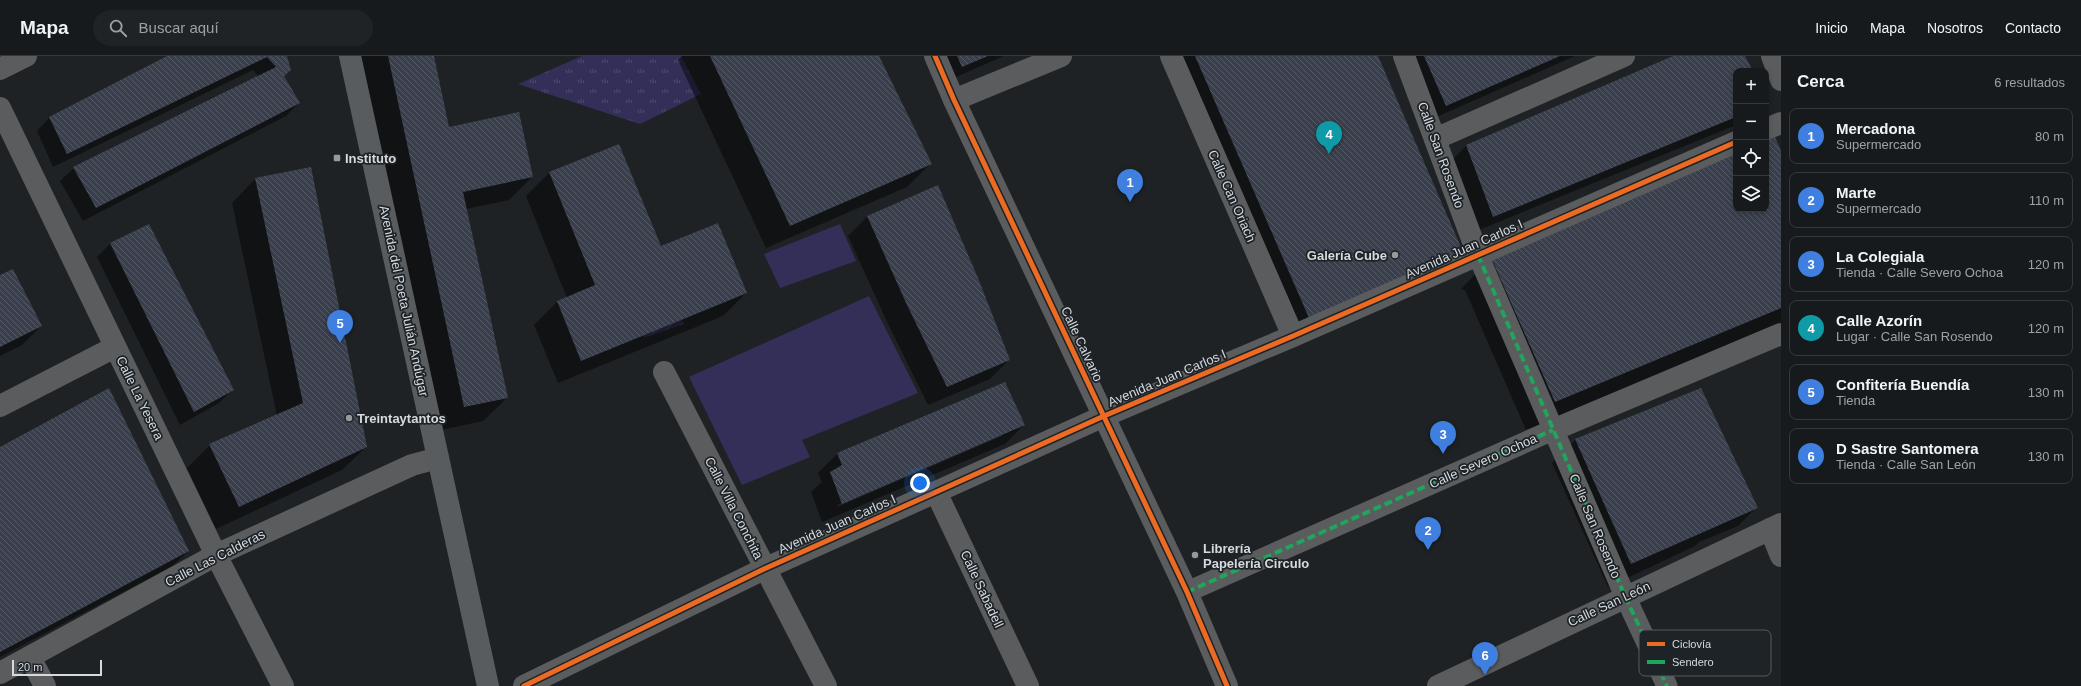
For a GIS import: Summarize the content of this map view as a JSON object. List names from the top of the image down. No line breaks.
{"streets":{"highway":["Avenida del Poeta Julián Andúgar"],"street":["Calle San Rosendo","Calle Can Oriach","Avenida Juan Carlos I","Calle Calvario","Calle La Yesera","Calle Severo Ochoa","Calle Villa Conchita","Calle Las Calderas","Calle Sabadell","Calle San León"]},"crossings":[["Calle San Rosendo","Avenida Juan Carlos I"],["Calle San Rosendo","Calle Severo Ochoa"],["Calle San Rosendo","Calle San León"],["Calle Can Oriach","Avenida Juan Carlos I"],["Avenida Juan Carlos I","Calle Calvario"],["Avenida Juan Carlos I","Calle Villa Conchita"],["Avenida Juan Carlos I","Calle Sabadell"],["Avenida del Poeta Julián Andúgar","Calle Las Calderas"],["Calle Calvario","Calle Severo Ochoa"],["Calle La Yesera","Calle Las Calderas"]],"places":{"transit":["Instituto"],"other":["Galería Cube","Treintaytantos","Librería Papelería Circulo"]},"legend":["Ciclovía","Sendero"],"scale_bar":"20 m","page":{"header":"Mapa","search":"Buscar aquí","nav":["Inicio","Mapa","Nosotros","Contacto"],"heading":["Cerca","6 resultados"],"map_buttons":["+","−"],"list":[{"mark":"1","name":"Mercadona","note":"Supermercado","value":"80 m"},{"mark":"2","name":"Marte","note":"Supermercado","value":"110 m"},{"mark":"3","name":"La Colegiala","note":"Tienda · Calle Severo Ochoa","value":"120 m"},{"mark":"4","name":"Calle Azorín","note":"Lugar · Calle San Rosendo","value":"120 m"},{"mark":"5","name":"Confitería Buendía","note":"Tienda","value":"130 m"},{"mark":"6","name":"D Sastre Santomera","note":"Tienda · Calle San León","value":"130 m"}],"pins":["4","1","5","3","2","6"],"scale":"20 m"}}
